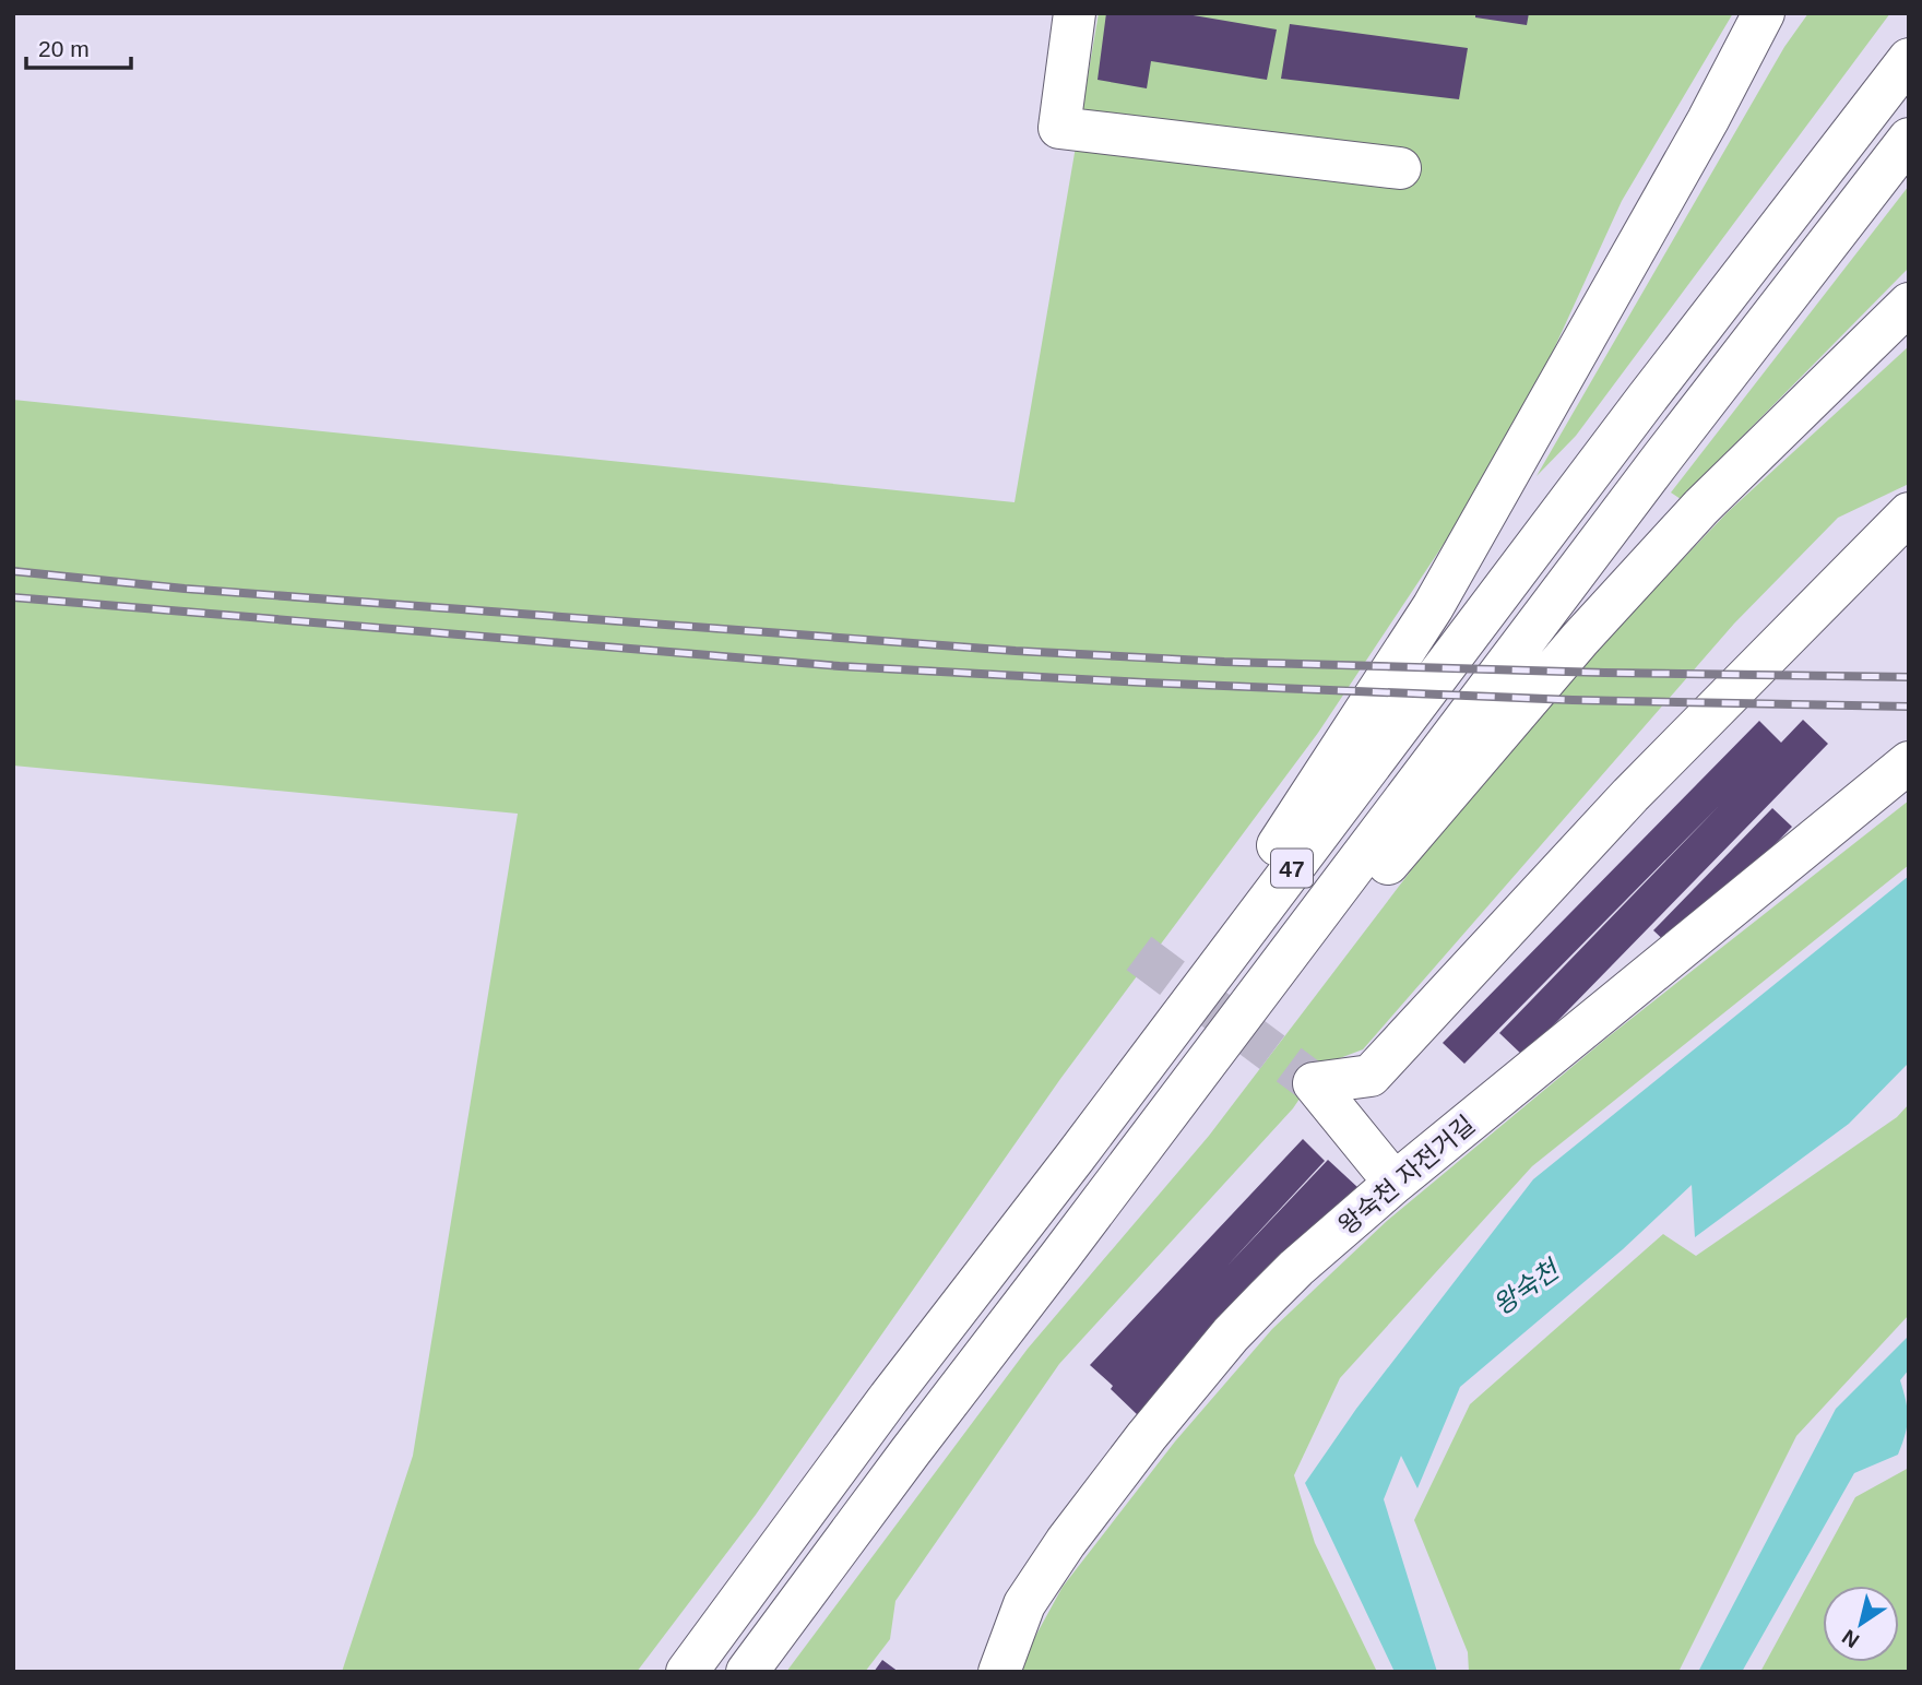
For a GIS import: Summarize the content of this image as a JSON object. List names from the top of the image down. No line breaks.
{"streets":{"main road":["47","왕숙천 자전거길"]},"water":["왕숙천"],"scale_bar":"20 m","north":"bottom left"}
